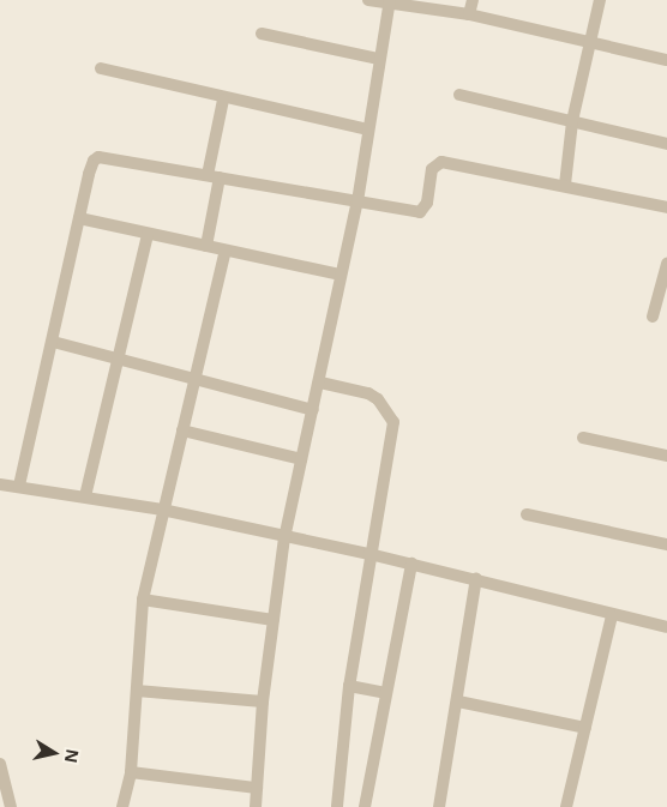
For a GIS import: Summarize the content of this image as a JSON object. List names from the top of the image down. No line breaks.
{"north":"right"}
